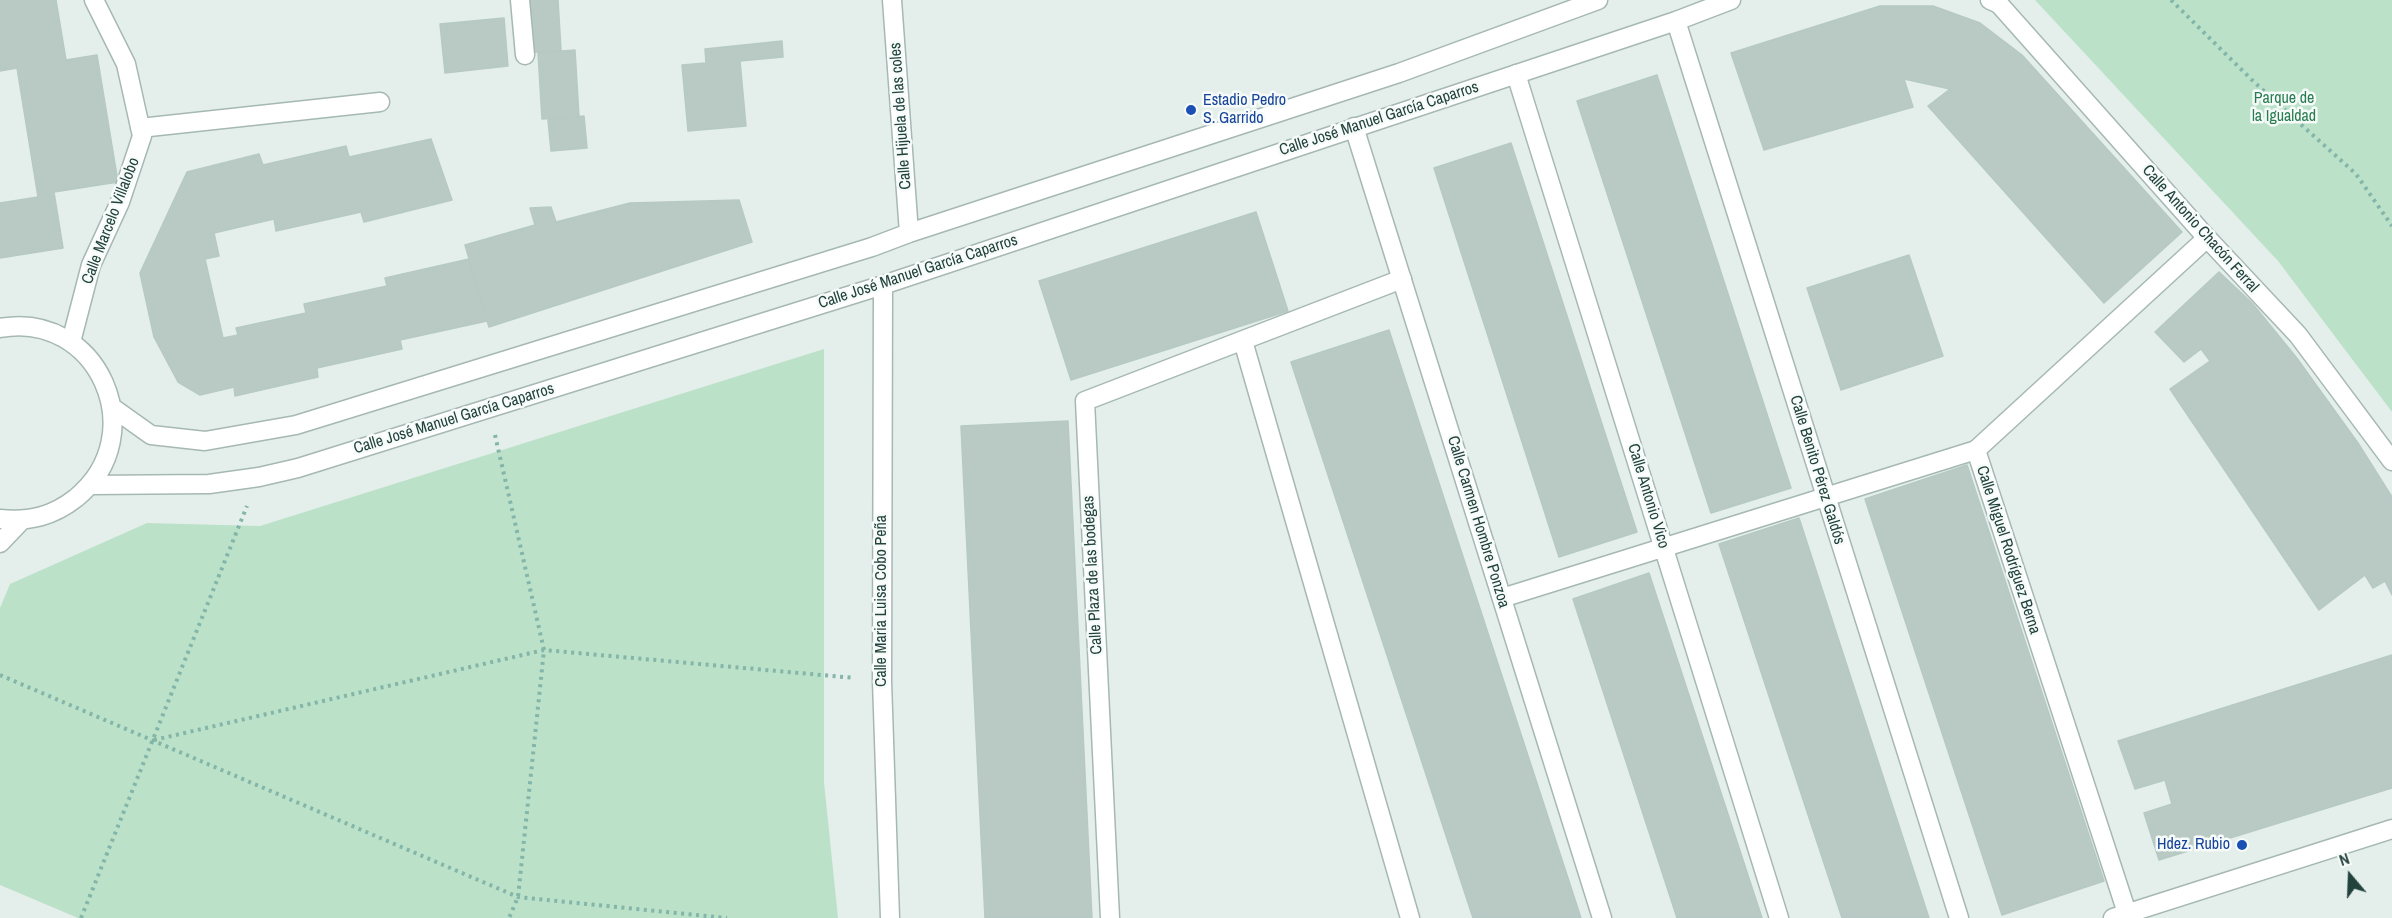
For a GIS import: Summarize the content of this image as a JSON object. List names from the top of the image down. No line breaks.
{"streets":{"street":["Calle Hijuela de las coles","Calle José Manuel García Caparros","Calle Marcelo Villalobo","Calle Antonio Chacón Ferral","Calle Benito Pérez Galdós","Calle Antonio Vico","Calle Carmen Hombre Ponzoa","Calle Miguel Rodríguez Berna","Calle Plaza de las bodegas","Calle Maria Luisa Cobo Peña"]},"crossings":[["Calle José Manuel García Caparros","Calle Benito Pérez Galdós"],["Calle José Manuel García Caparros","Calle Antonio Vico"],["Calle José Manuel García Caparros","Calle Carmen Hombre Ponzoa"],["Calle José Manuel García Caparros","Calle Maria Luisa Cobo Peña"],["Calle Antonio Chacón Ferral","Calle Miguel Rodríguez Berna"],["Calle Carmen Hombre Ponzoa","Calle Plaza de las bodegas"]],"parks":["Parque de la Igualdad"],"places":["Estadio Pedro S. Garrido","Hdez. Rubio"],"north":"top"}
